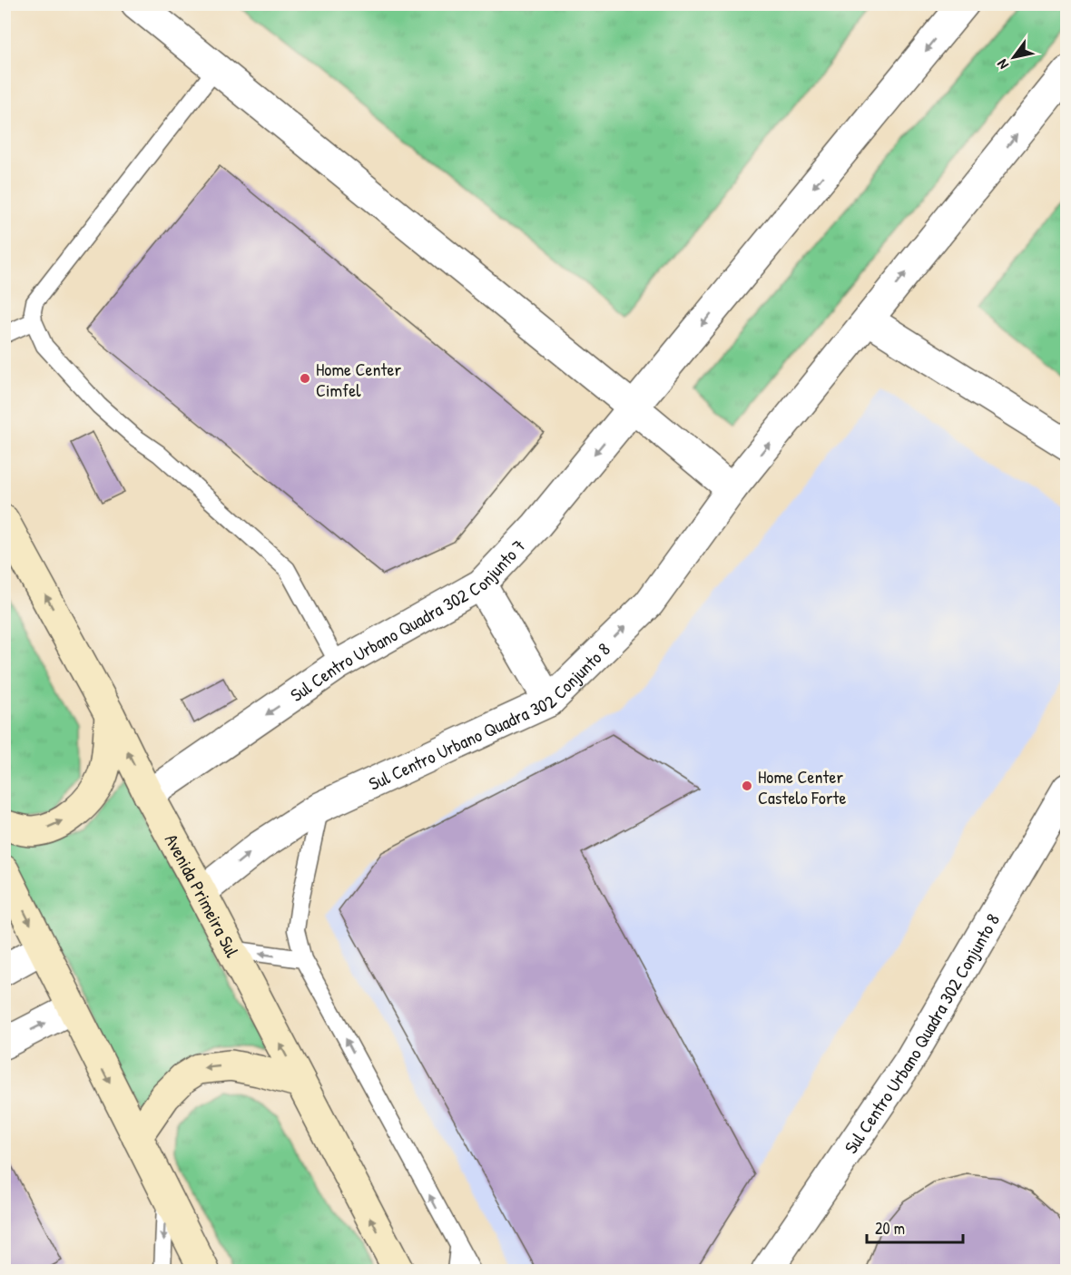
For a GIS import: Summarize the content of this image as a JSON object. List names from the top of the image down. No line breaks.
{"streets":{"main road":["Avenida Primeira Sul"],"street":["Sul Centro Urbano Quadra 302 Conjunto 7","Sul Centro Urbano Quadra 302 Conjunto 8"]},"crossings":[["Sul Centro Urbano Quadra 302 Conjunto 7","Avenida Primeira Sul"],["Sul Centro Urbano Quadra 302 Conjunto 8","Avenida Primeira Sul"]],"one_way":["Sul Centro Urbano Quadra 302 Conjunto 7","Sul Centro Urbano Quadra 302 Conjunto 8"],"places":["Home Center Cimfel","Home Center Castelo Forte"],"scale_bar":"20 m","north":"bottom left"}
